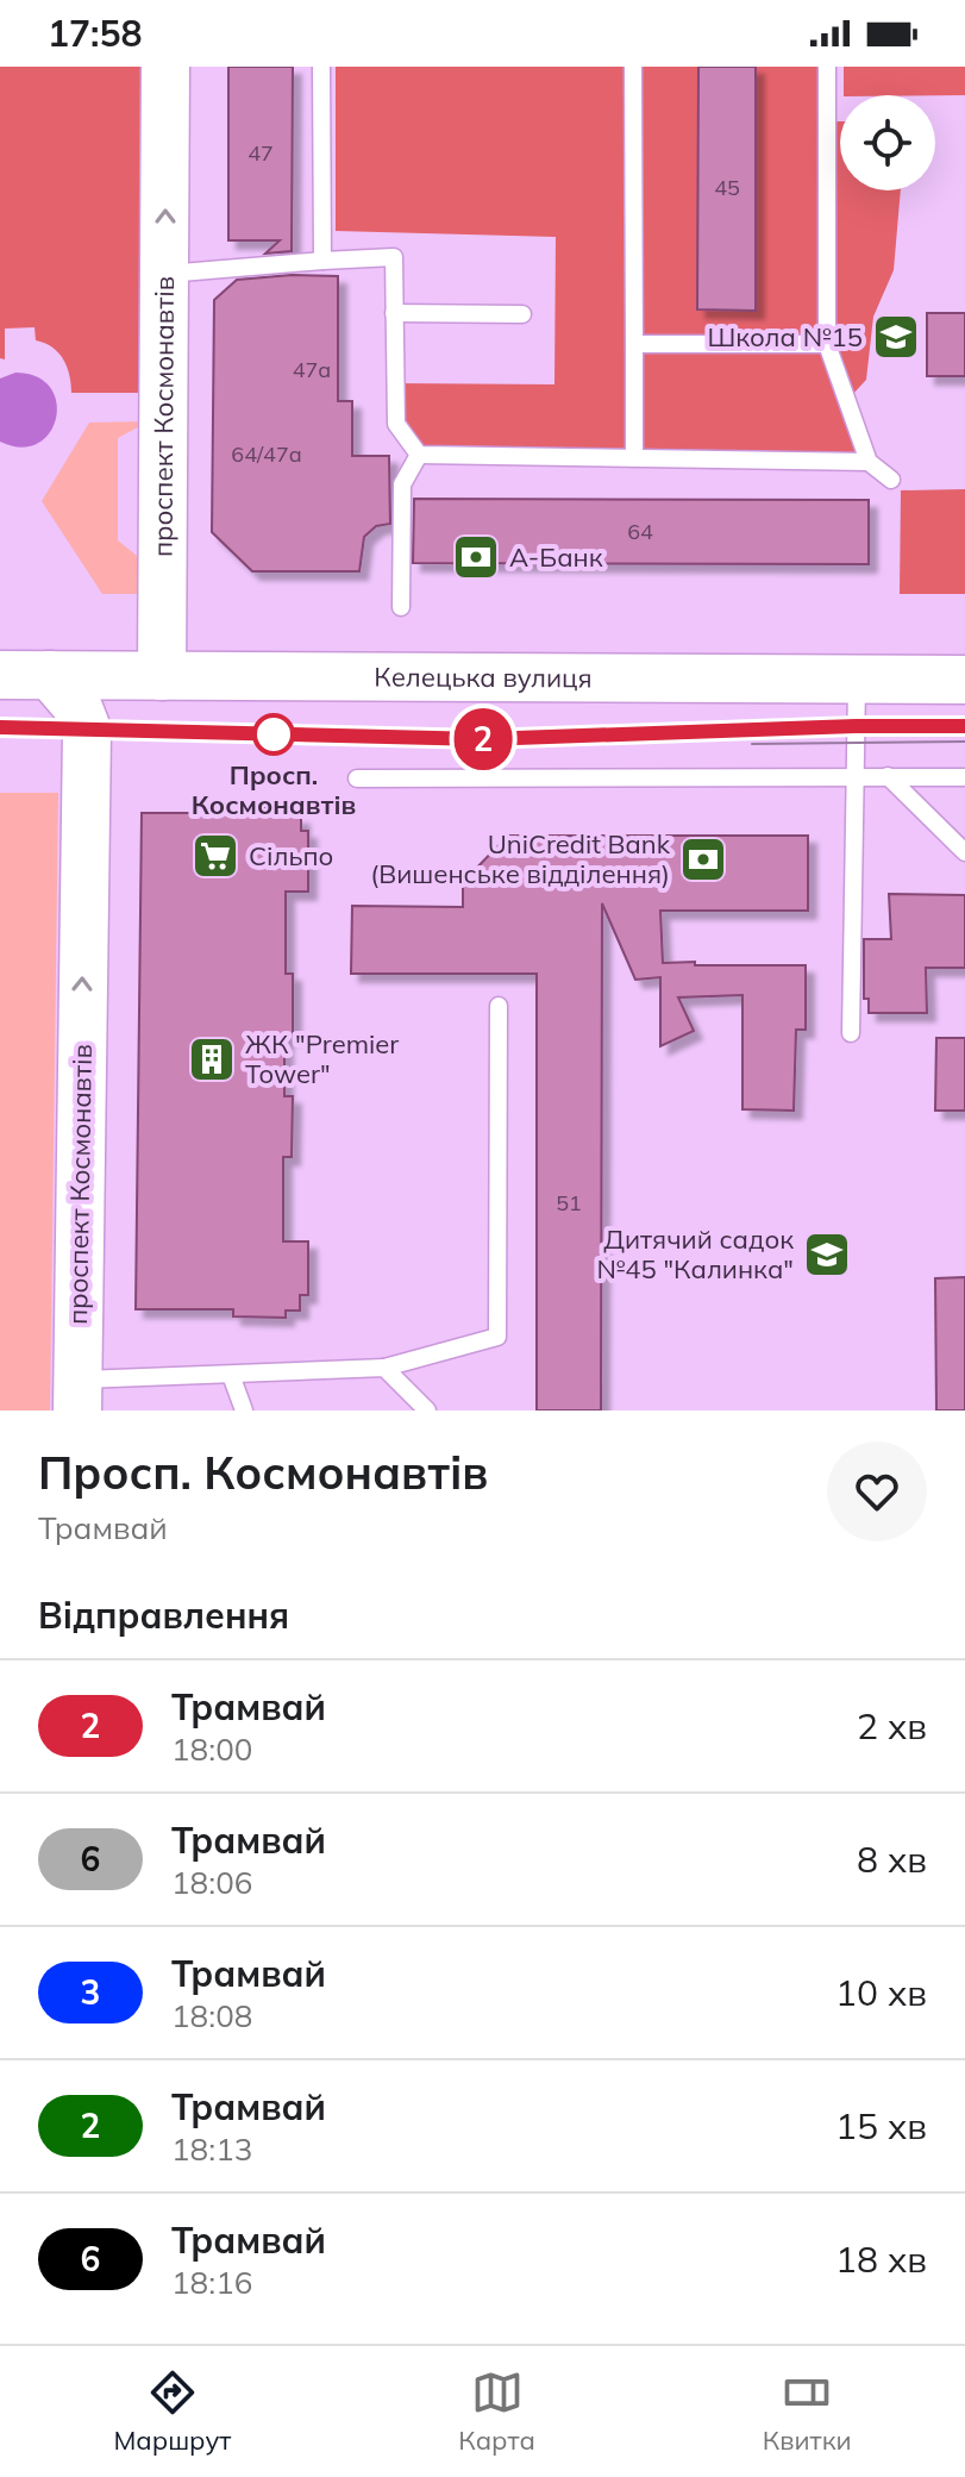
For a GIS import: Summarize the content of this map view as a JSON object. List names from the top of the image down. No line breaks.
{"streets":{"street":["проспект Космонавтів","Келецька вулиця"]},"crossings":[["проспект Космонавтів","Келецька вулиця"]],"one_way":["проспект Космонавтів"],"places":{"school or university":["Школа №15","Дитячий садок №45 \"Калинка\""],"bank":["А-Банк","UniCredit Bank (Вишенське відділення)"],"other":["Просп. Космонавтів"],"supermarket":["Сільпо"],"building":["ЖК \"Premier Tower\""]},"lines":["tram line 2"],"house_numbers":["47","45","47а","64/47а","64","51"],"page":{"status":"17:58","on_map":"2","heading":[["Просп. Космонавтів","Трамвай"],"Відправлення"],"list":[{"mark":"2","name":"Трамвай","note":"18:00","value":"2 хв"},{"mark":"6","name":"Трамвай","note":"18:06","value":"8 хв"},{"mark":"3","name":"Трамвай","note":"18:08","value":"10 хв"},{"mark":"2","name":"Трамвай","note":"18:13","value":"15 хв"},{"mark":"6","name":"Трамвай","note":"18:16","value":"18 хв"}],"tabs":["Маршрут","Карта","Квитки"]}}
